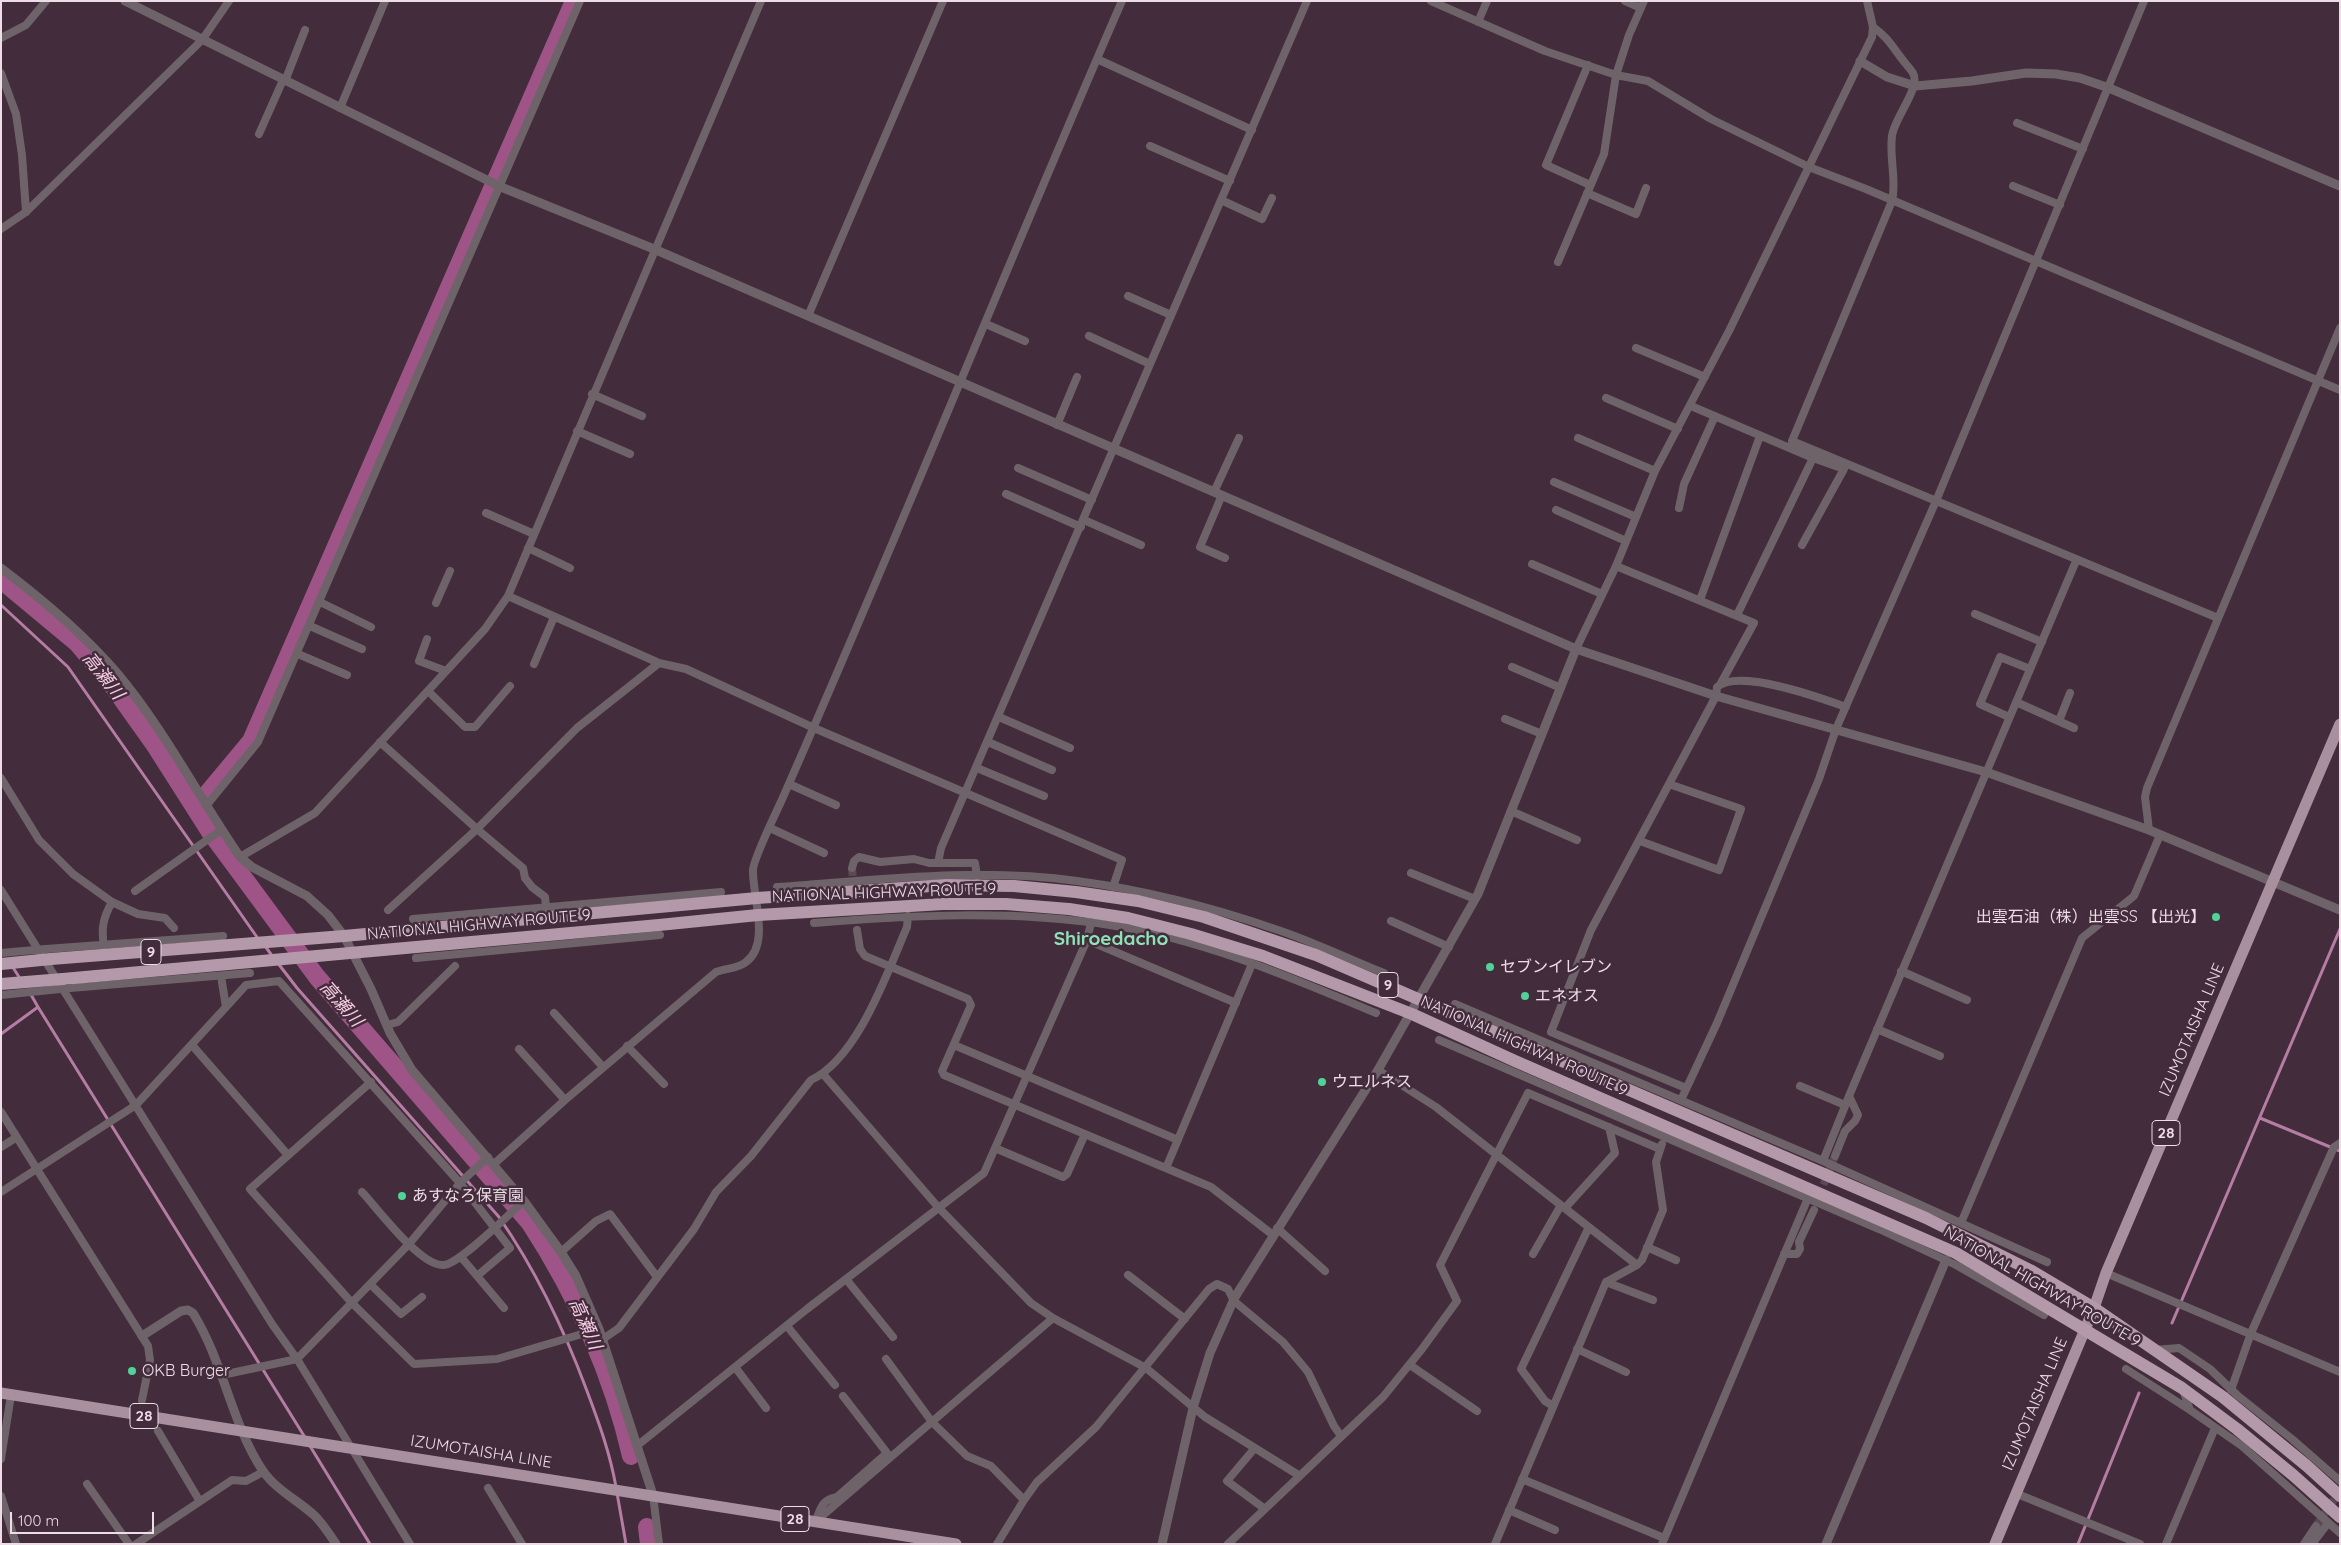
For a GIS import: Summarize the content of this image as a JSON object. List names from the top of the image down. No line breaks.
{"streets":{"highway":["NATIONAL HIGHWAY ROUTE 9","9"],"main road":["IZUMOTAISHA LINE","28"]},"crossings":[["NATIONAL HIGHWAY ROUTE 9","IZUMOTAISHA LINE"]],"districts":["Shiroedacho"],"water":["高瀬川"],"places":["出雲石油（株）出雲SS 【出光】","セブンイレブン","エネオス","ウエルネス","あすなろ保育園","OKB Burger"],"scale_bar":"100 m"}
